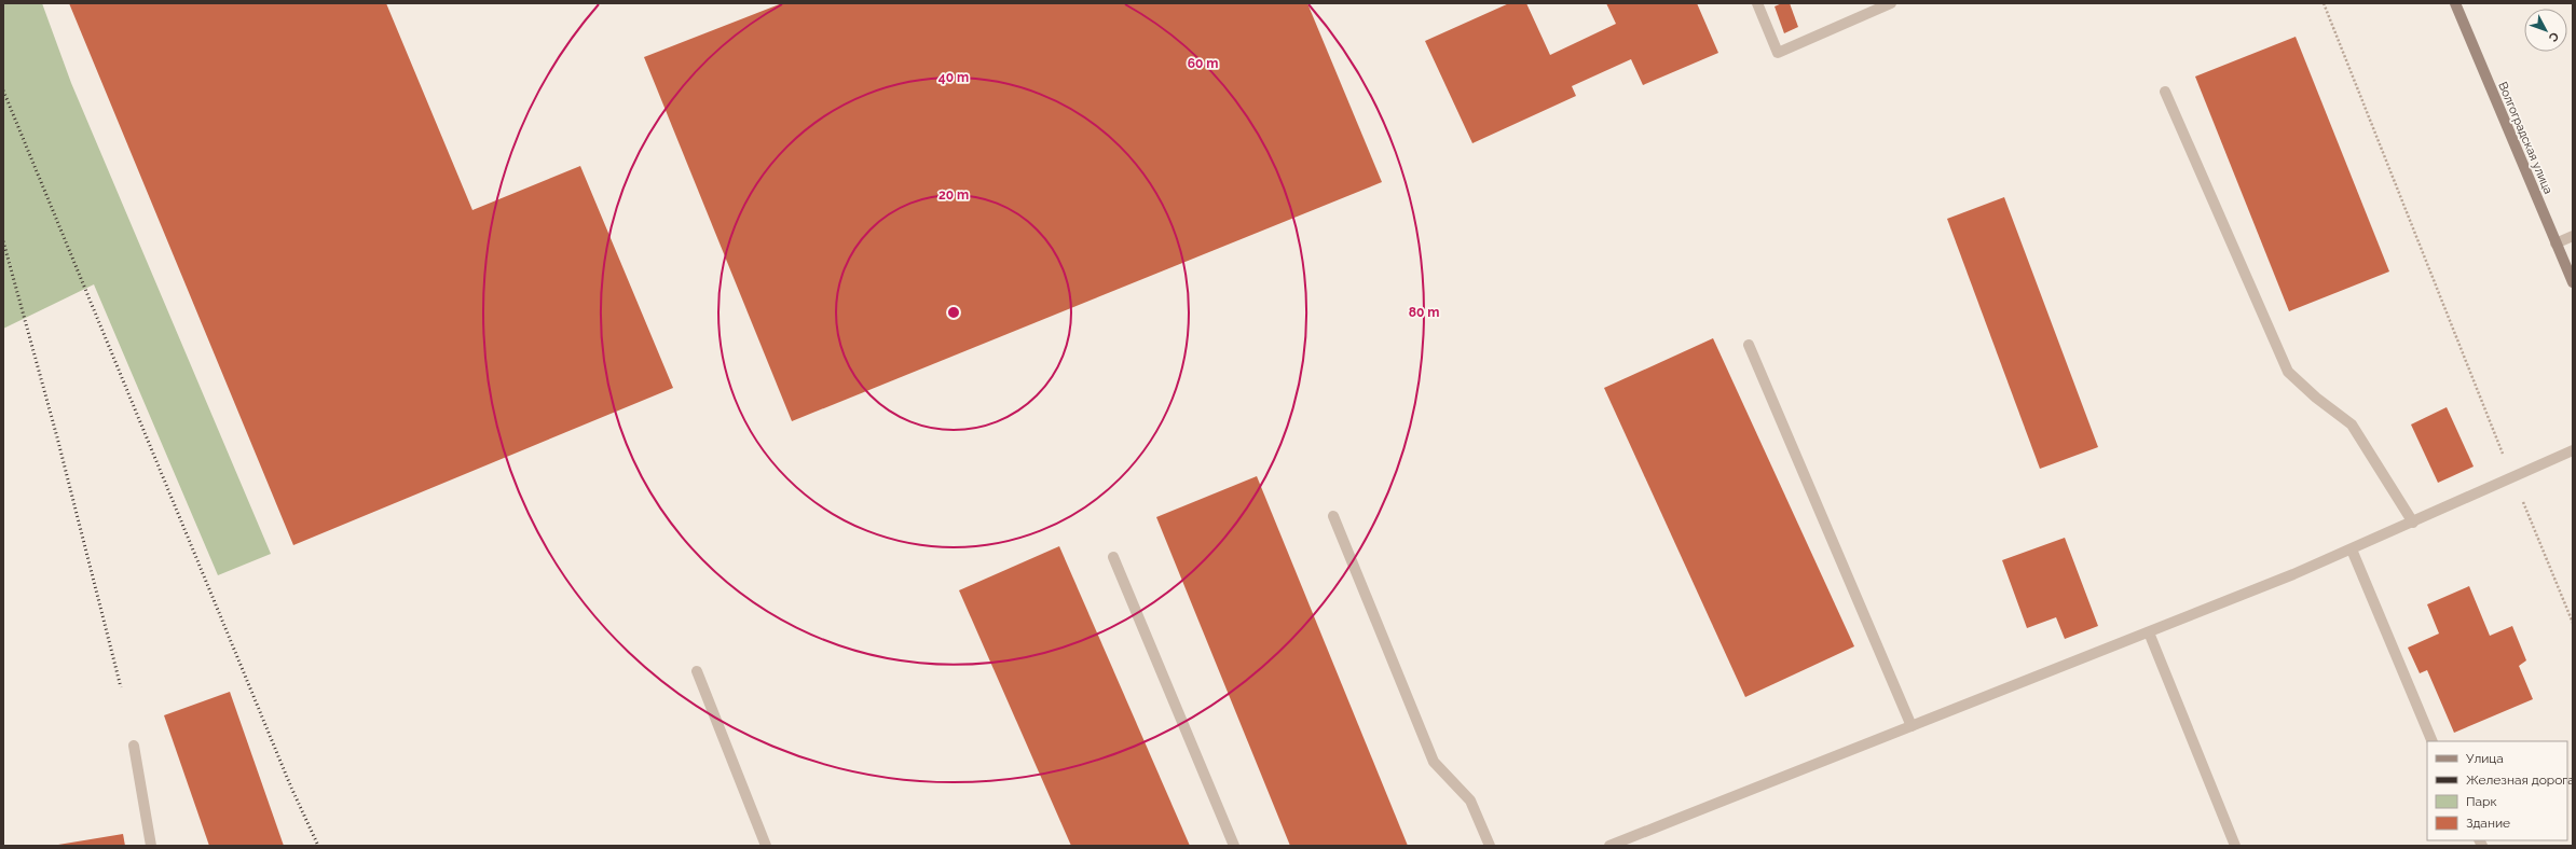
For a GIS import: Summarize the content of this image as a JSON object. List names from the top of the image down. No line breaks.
{"streets":{"main road":["Волгоградская улица"]},"legend":["Улица","Железная дорога","Парк","Здание"],"north":"bottom right","rings":["60 m","40 m","20 m","80 m"]}
